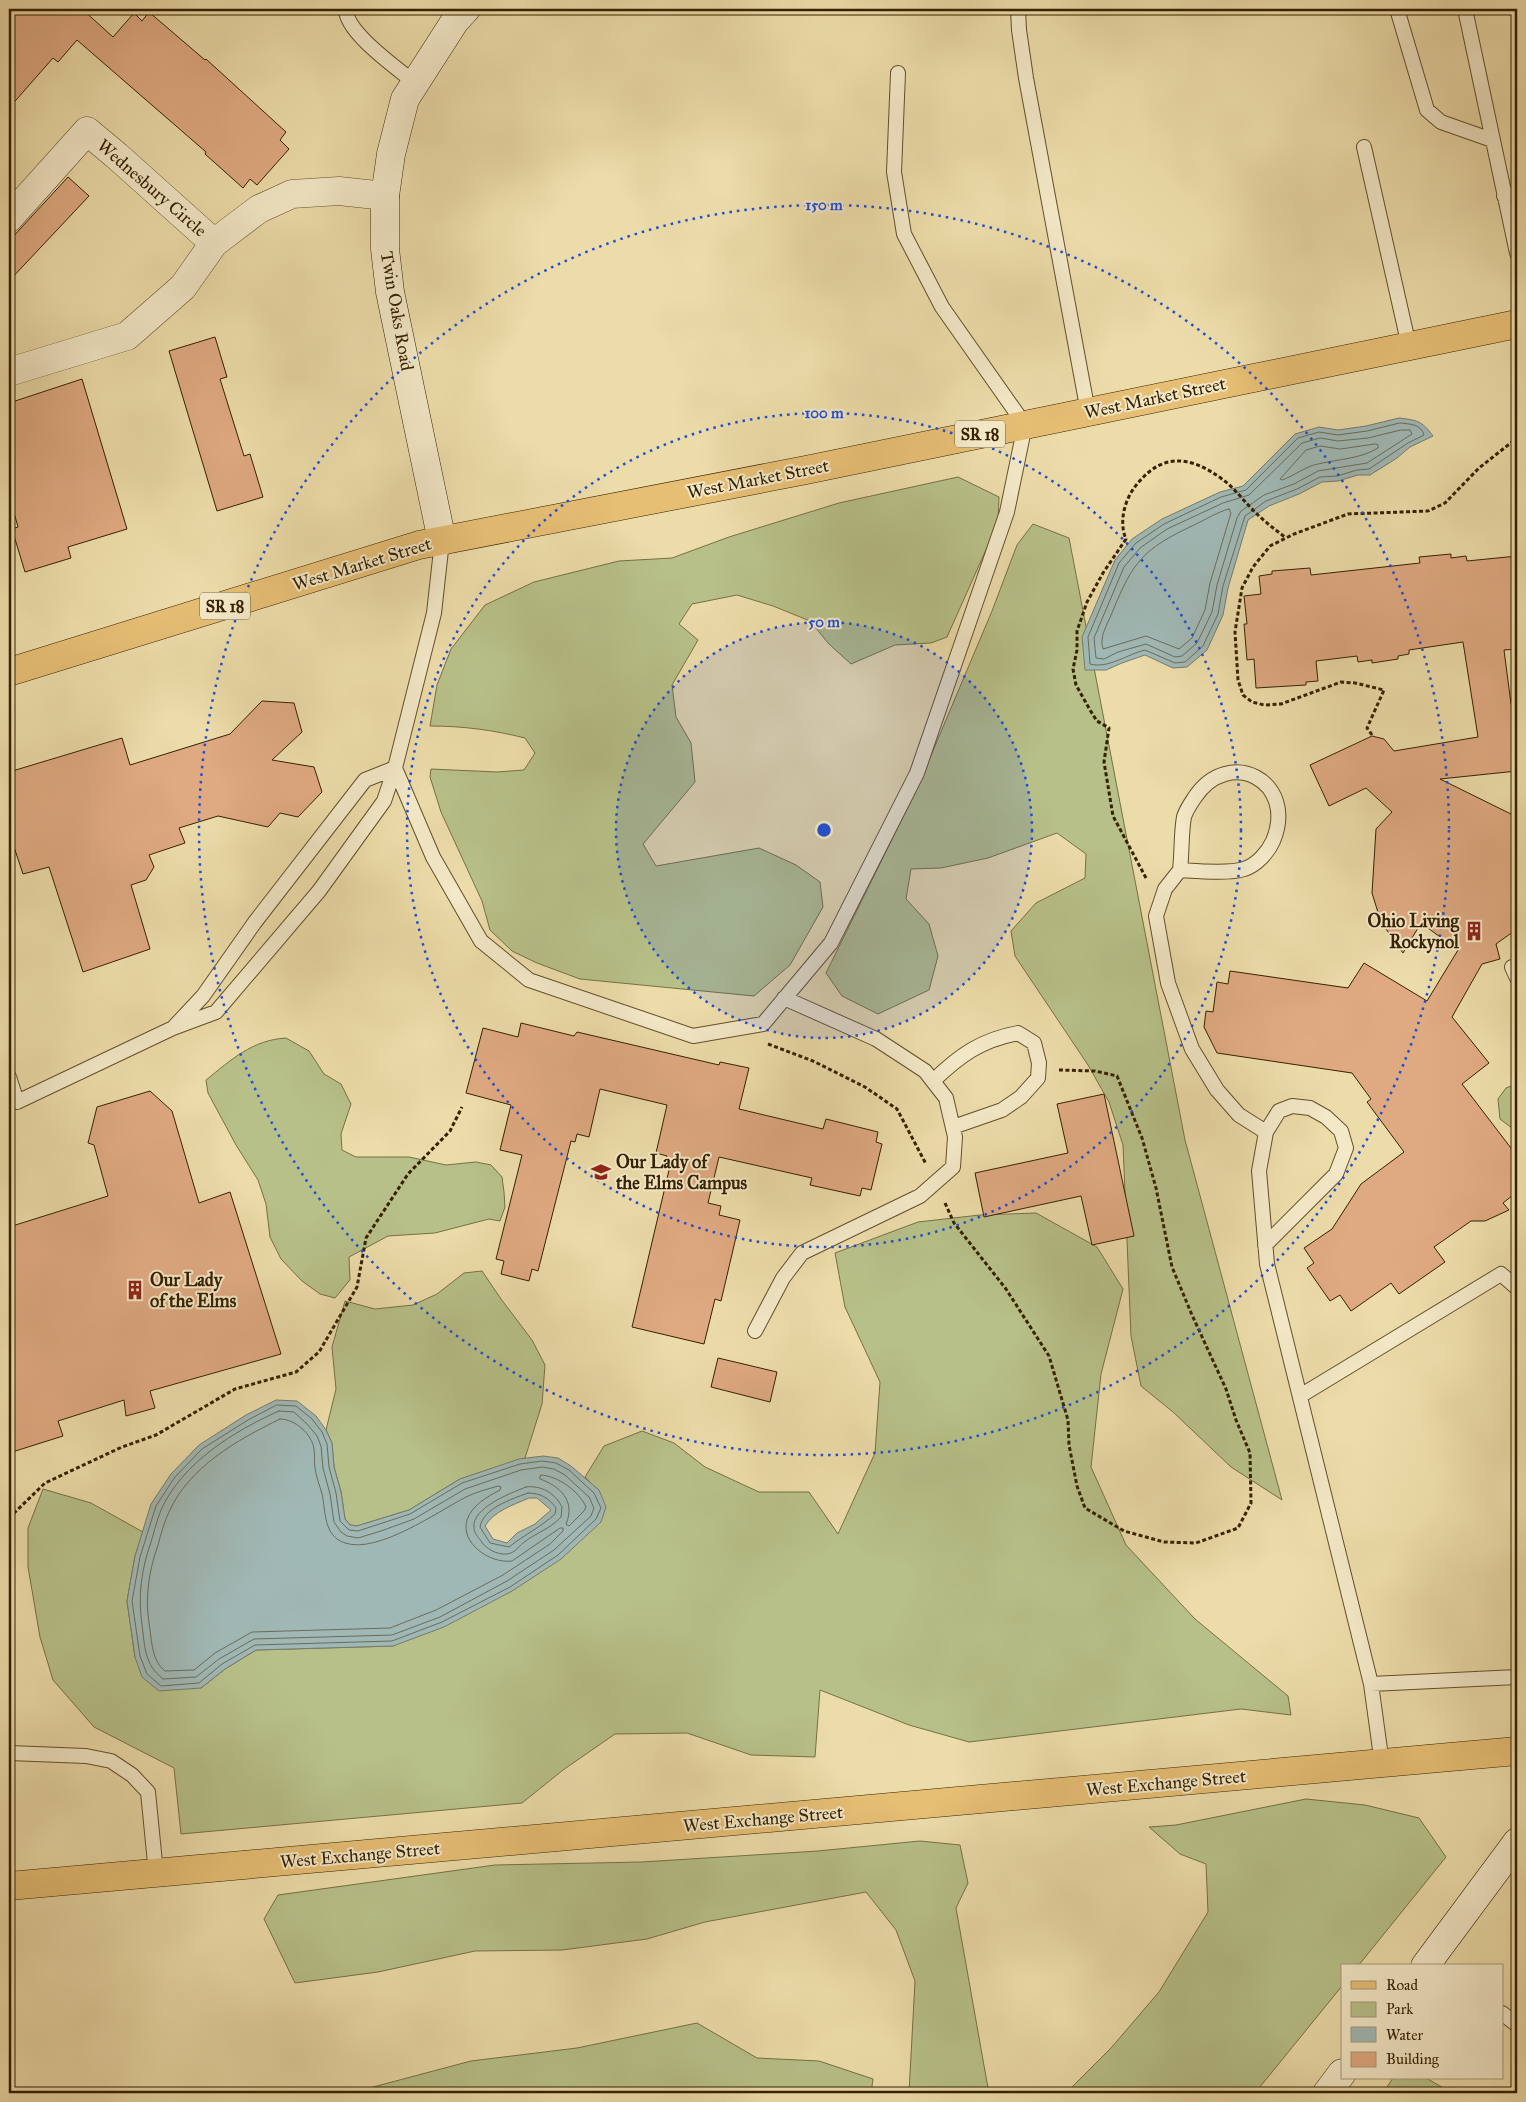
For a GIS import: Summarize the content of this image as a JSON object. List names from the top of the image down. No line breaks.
{"streets":{"main road":["West Market Street","SR 18","West Exchange Street"],"street":["Wednesbury Circle","Twin Oaks Road"]},"crossings":[["Twin Oaks Road","West Market Street"]],"places":{"building":["Ohio Living Rockynol","Our Lady of the Elms"],"school or university":["Our Lady of the Elms Campus"]},"legend":["Road","Park","Water","Building"],"rings":["150 m","100 m","50 m"]}
